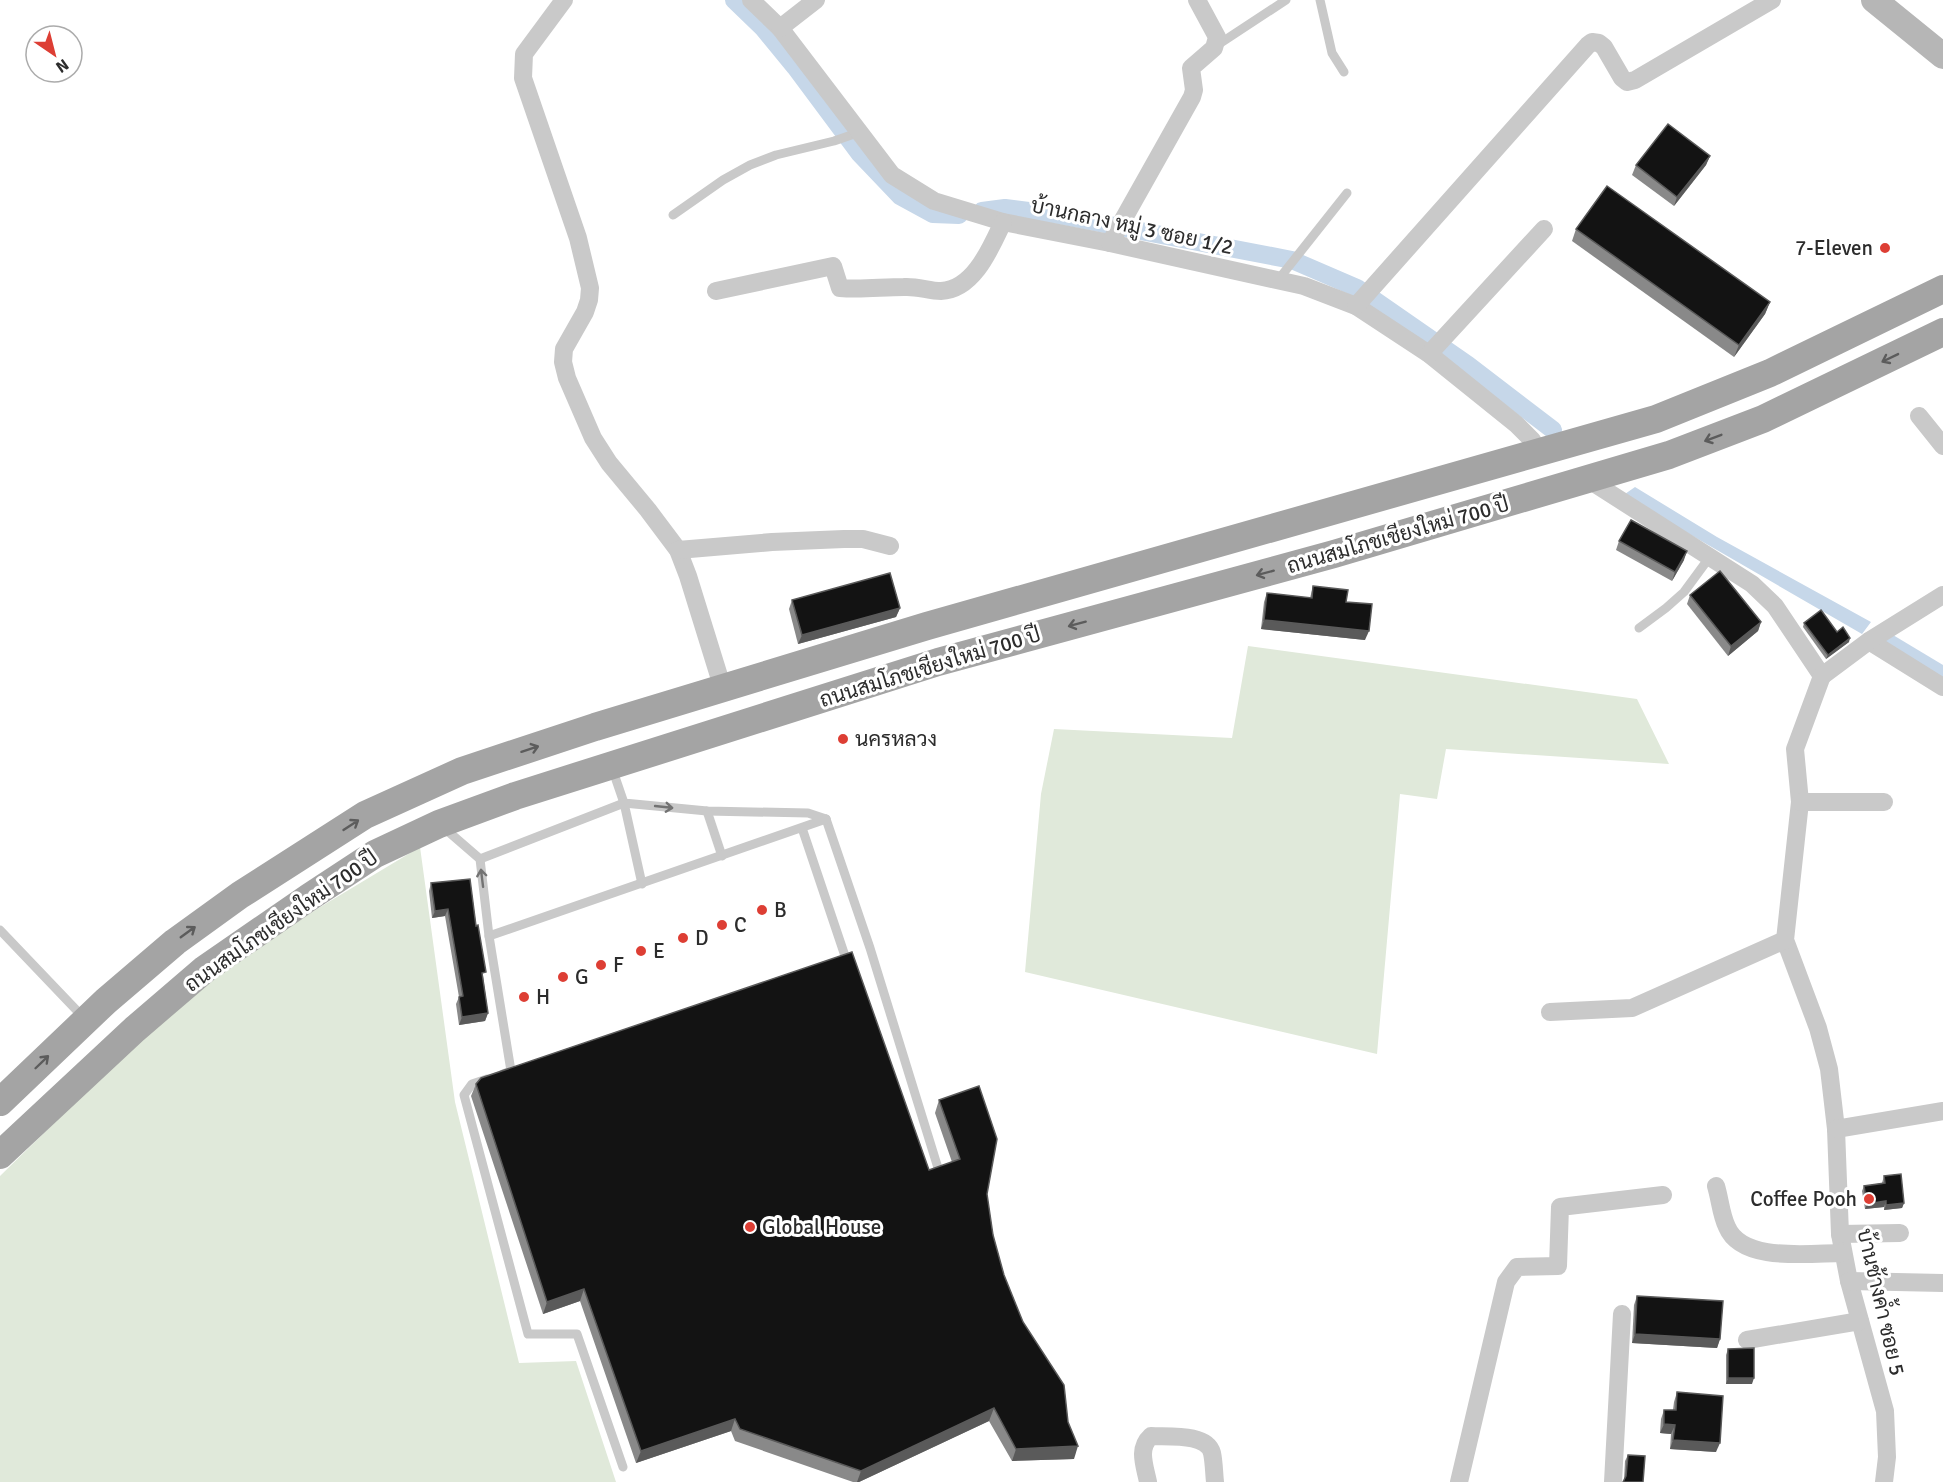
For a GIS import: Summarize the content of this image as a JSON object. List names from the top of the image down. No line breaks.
{"streets":{"main road":["ถนนสมโภชเชียงใหม่ 700 ปี"],"street":["บ้านกลาง หมู่ 3 ซอย 1/2","บ้านช้างค้ำ ซอย 5"]},"crossings":[["บ้านกลาง หมู่ 3 ซอย 1/2","ถนนสมโภชเชียงใหม่ 700 ปี"]],"places":["7-Eleven","นครหลวง","B","C","D","E","F","G","H","Coffee Pooh","Global House"],"north":"bottom right"}
